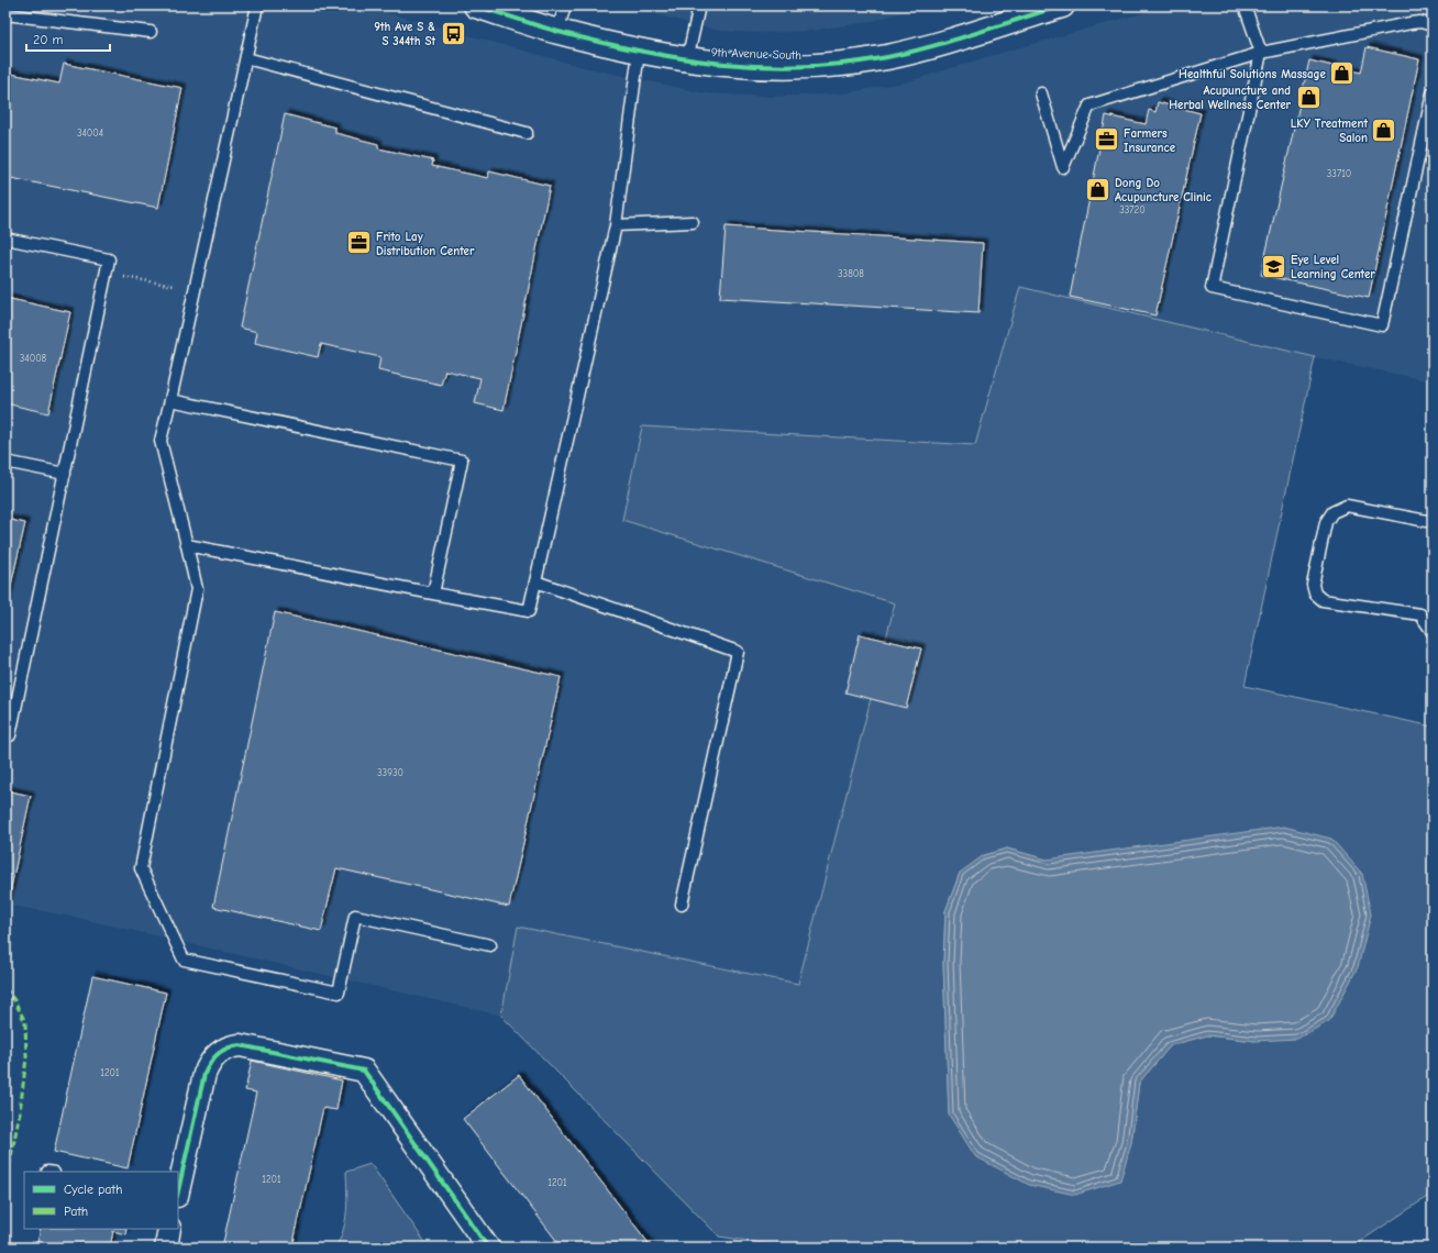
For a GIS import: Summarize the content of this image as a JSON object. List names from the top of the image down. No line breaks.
{"streets":{"street":["9th Avenue South"]},"places":{"bus stop":["9th Ave S & S 344th St"],"shop":["Healthful Solutions Massage","Acupuncture and Herbal Wellness Center","LKY Treatment Salon","Dong Do Acupuncture Clinic"],"office":["Farmers Insurance","Frito Lay Distribution Center"],"school or university":["Eye Level Learning Center"]},"house_numbers":["34004","33710","33720","33808","34008","33930","1201","1201","1201"],"legend":["Cycle path","Path"],"scale_bar":"20 m"}
